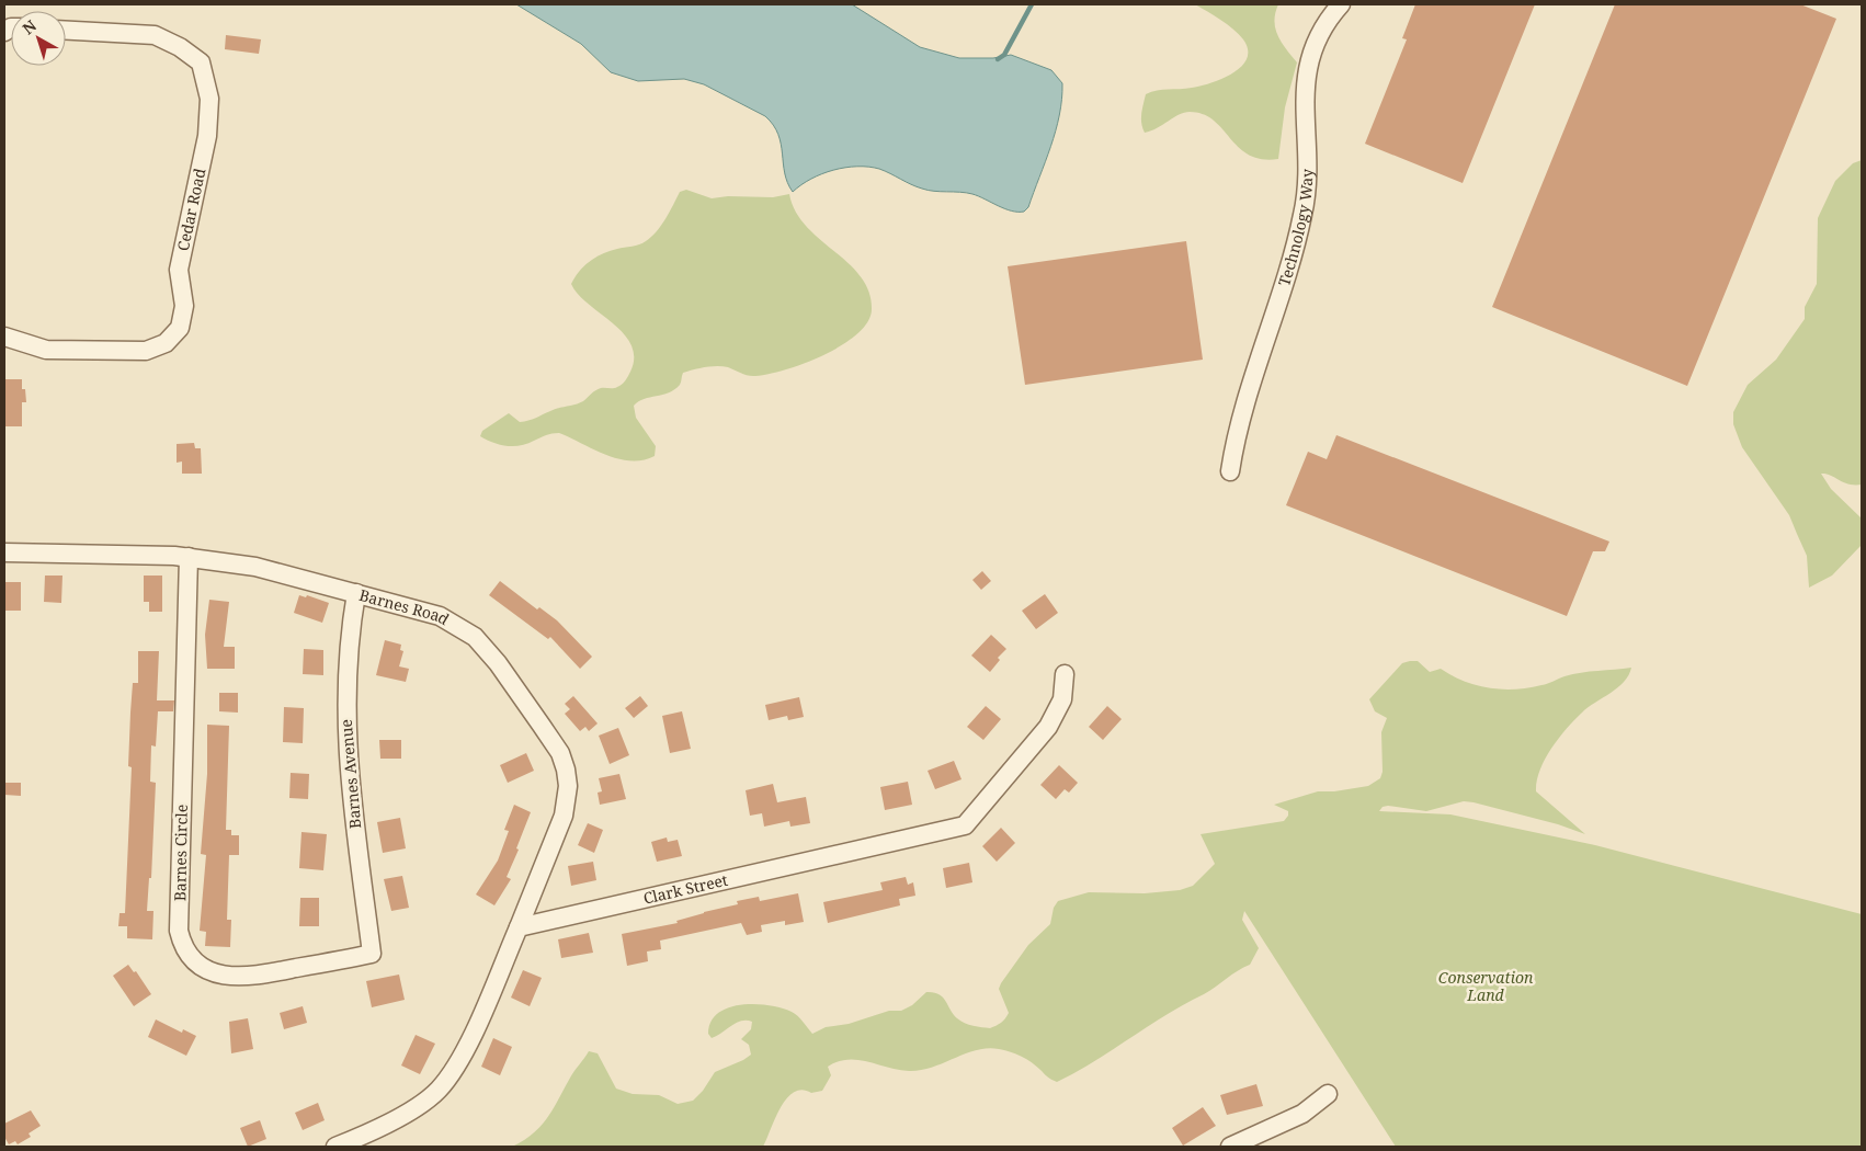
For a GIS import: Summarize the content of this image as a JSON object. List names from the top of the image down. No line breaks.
{"streets":{"street":["Cedar Road","Technology Way","Barnes Road","Barnes Avenue","Barnes Circle","Clark Street"]},"crossings":[["Barnes Road","Barnes Avenue"],["Barnes Road","Barnes Circle"],["Barnes Road","Clark Street"],["Barnes Avenue","Barnes Circle"]],"parks":["Conservation Land"],"north":"top left"}
